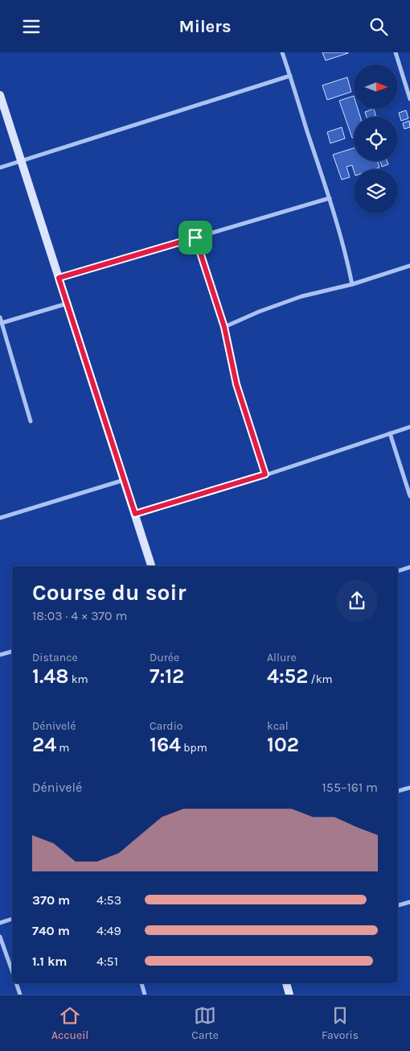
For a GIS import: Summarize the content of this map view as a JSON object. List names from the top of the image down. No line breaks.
{"north":"right","page":{"header":"Milers","heading":["Course du soir","18:03 · 4 × 370 m"],"stats":[["Distance","1.48 km"],["Durée","7:12"],["Allure","4:52 /km"],["Dénivelé","24 m"],["Cardio","164 bpm"],["kcal","102"]],"chart":["Dénivelé","155–161 m"],"list":[{"name":"370 m","note":"4:53"},{"name":"740 m","note":"4:49"},{"name":"1.1 km","note":"4:51"}],"tabs":["Accueil","Carte","Favoris"]}}
